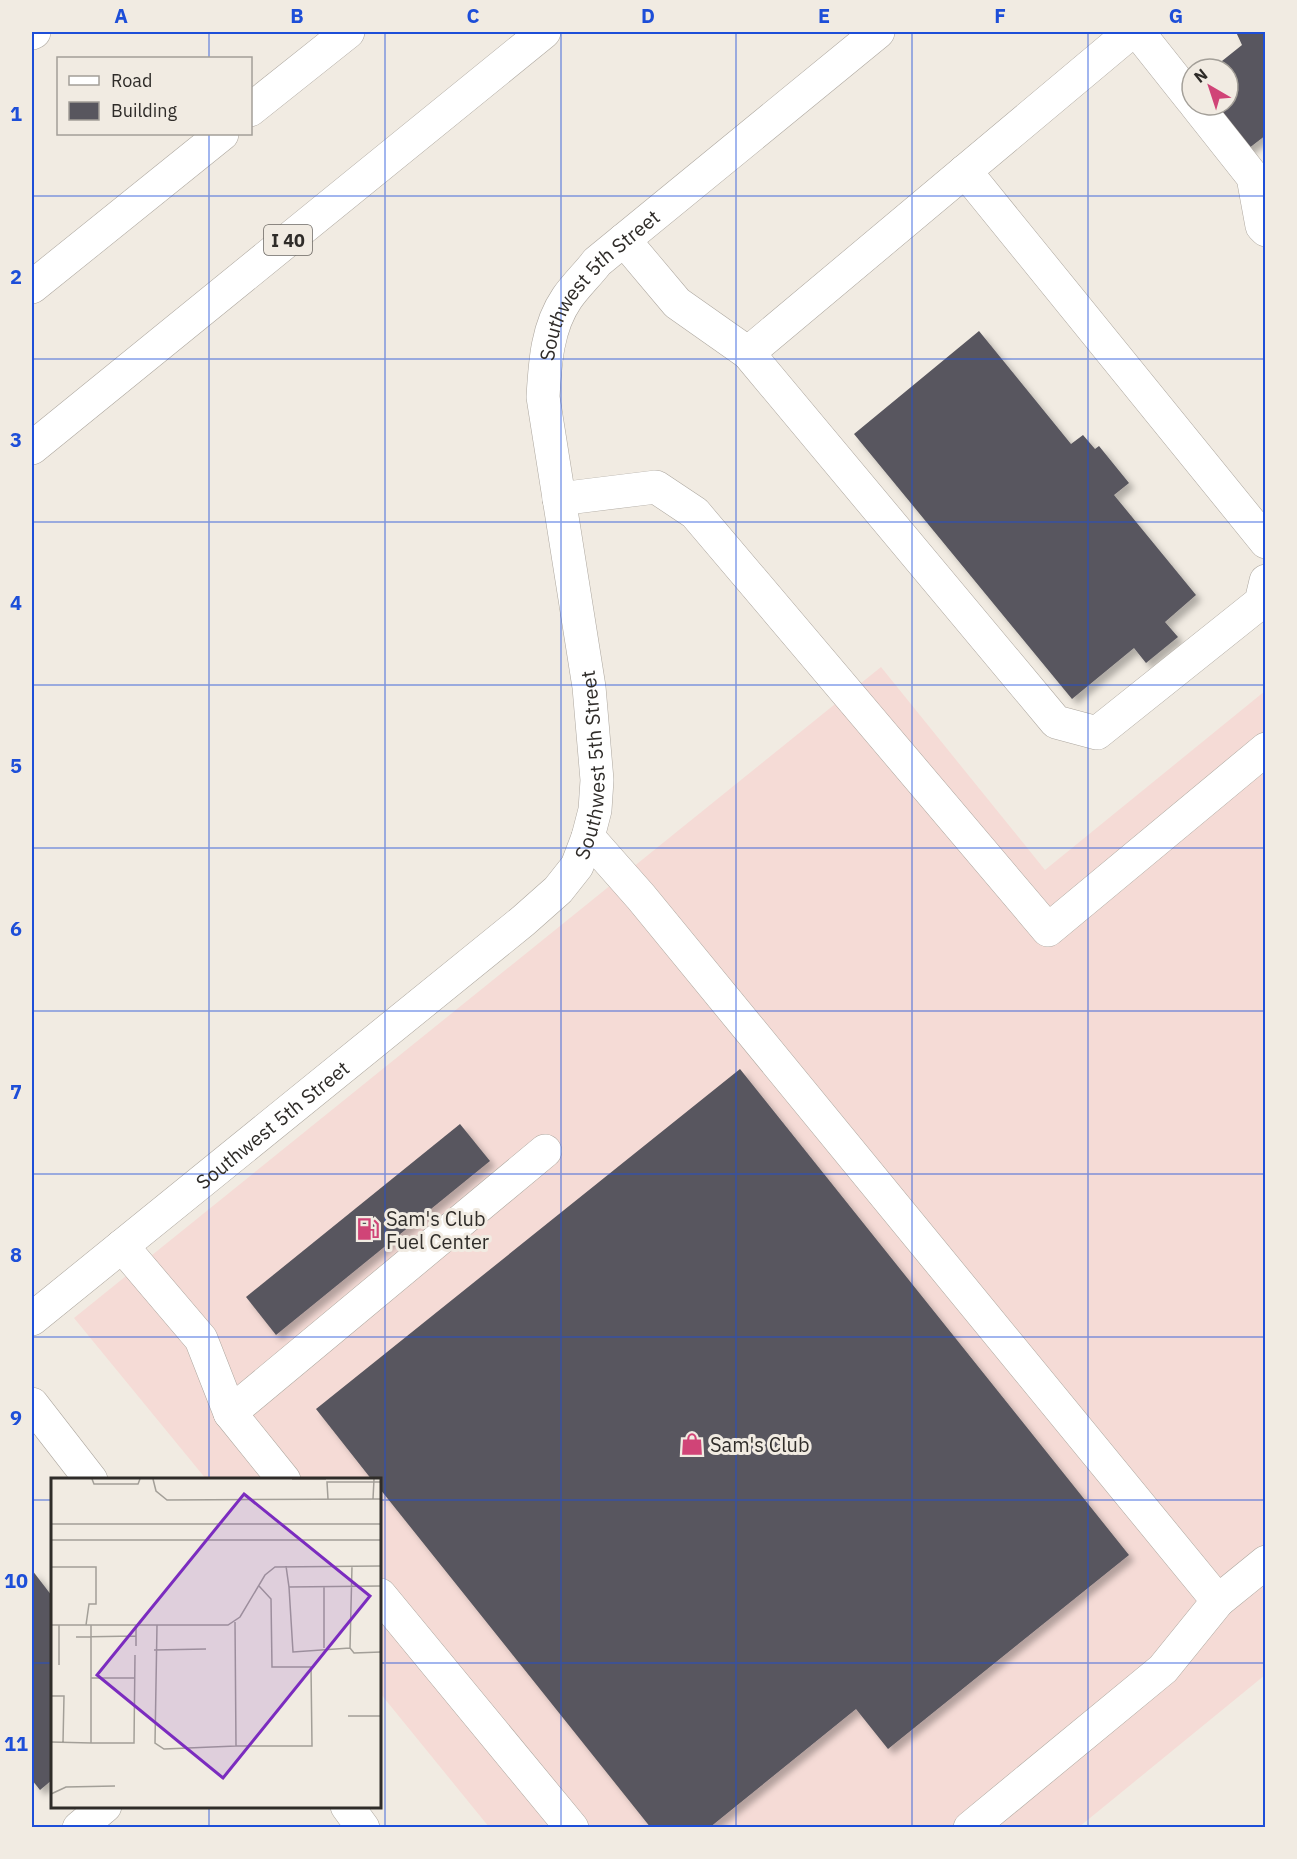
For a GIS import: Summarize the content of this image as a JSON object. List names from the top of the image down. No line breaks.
{"streets":{"main road":["I 40","Southwest 5th Street"]},"places":{"fuel station":["Sam's Club Fuel Center"],"shop":["Sam's Club"]},"legend":["Road","Building"],"north":"top left","grid":{"columns":["A","B","C","D","E","F","G"],"rows":["1","2","3","4","5","6","7","8","9","10","11"]}}
